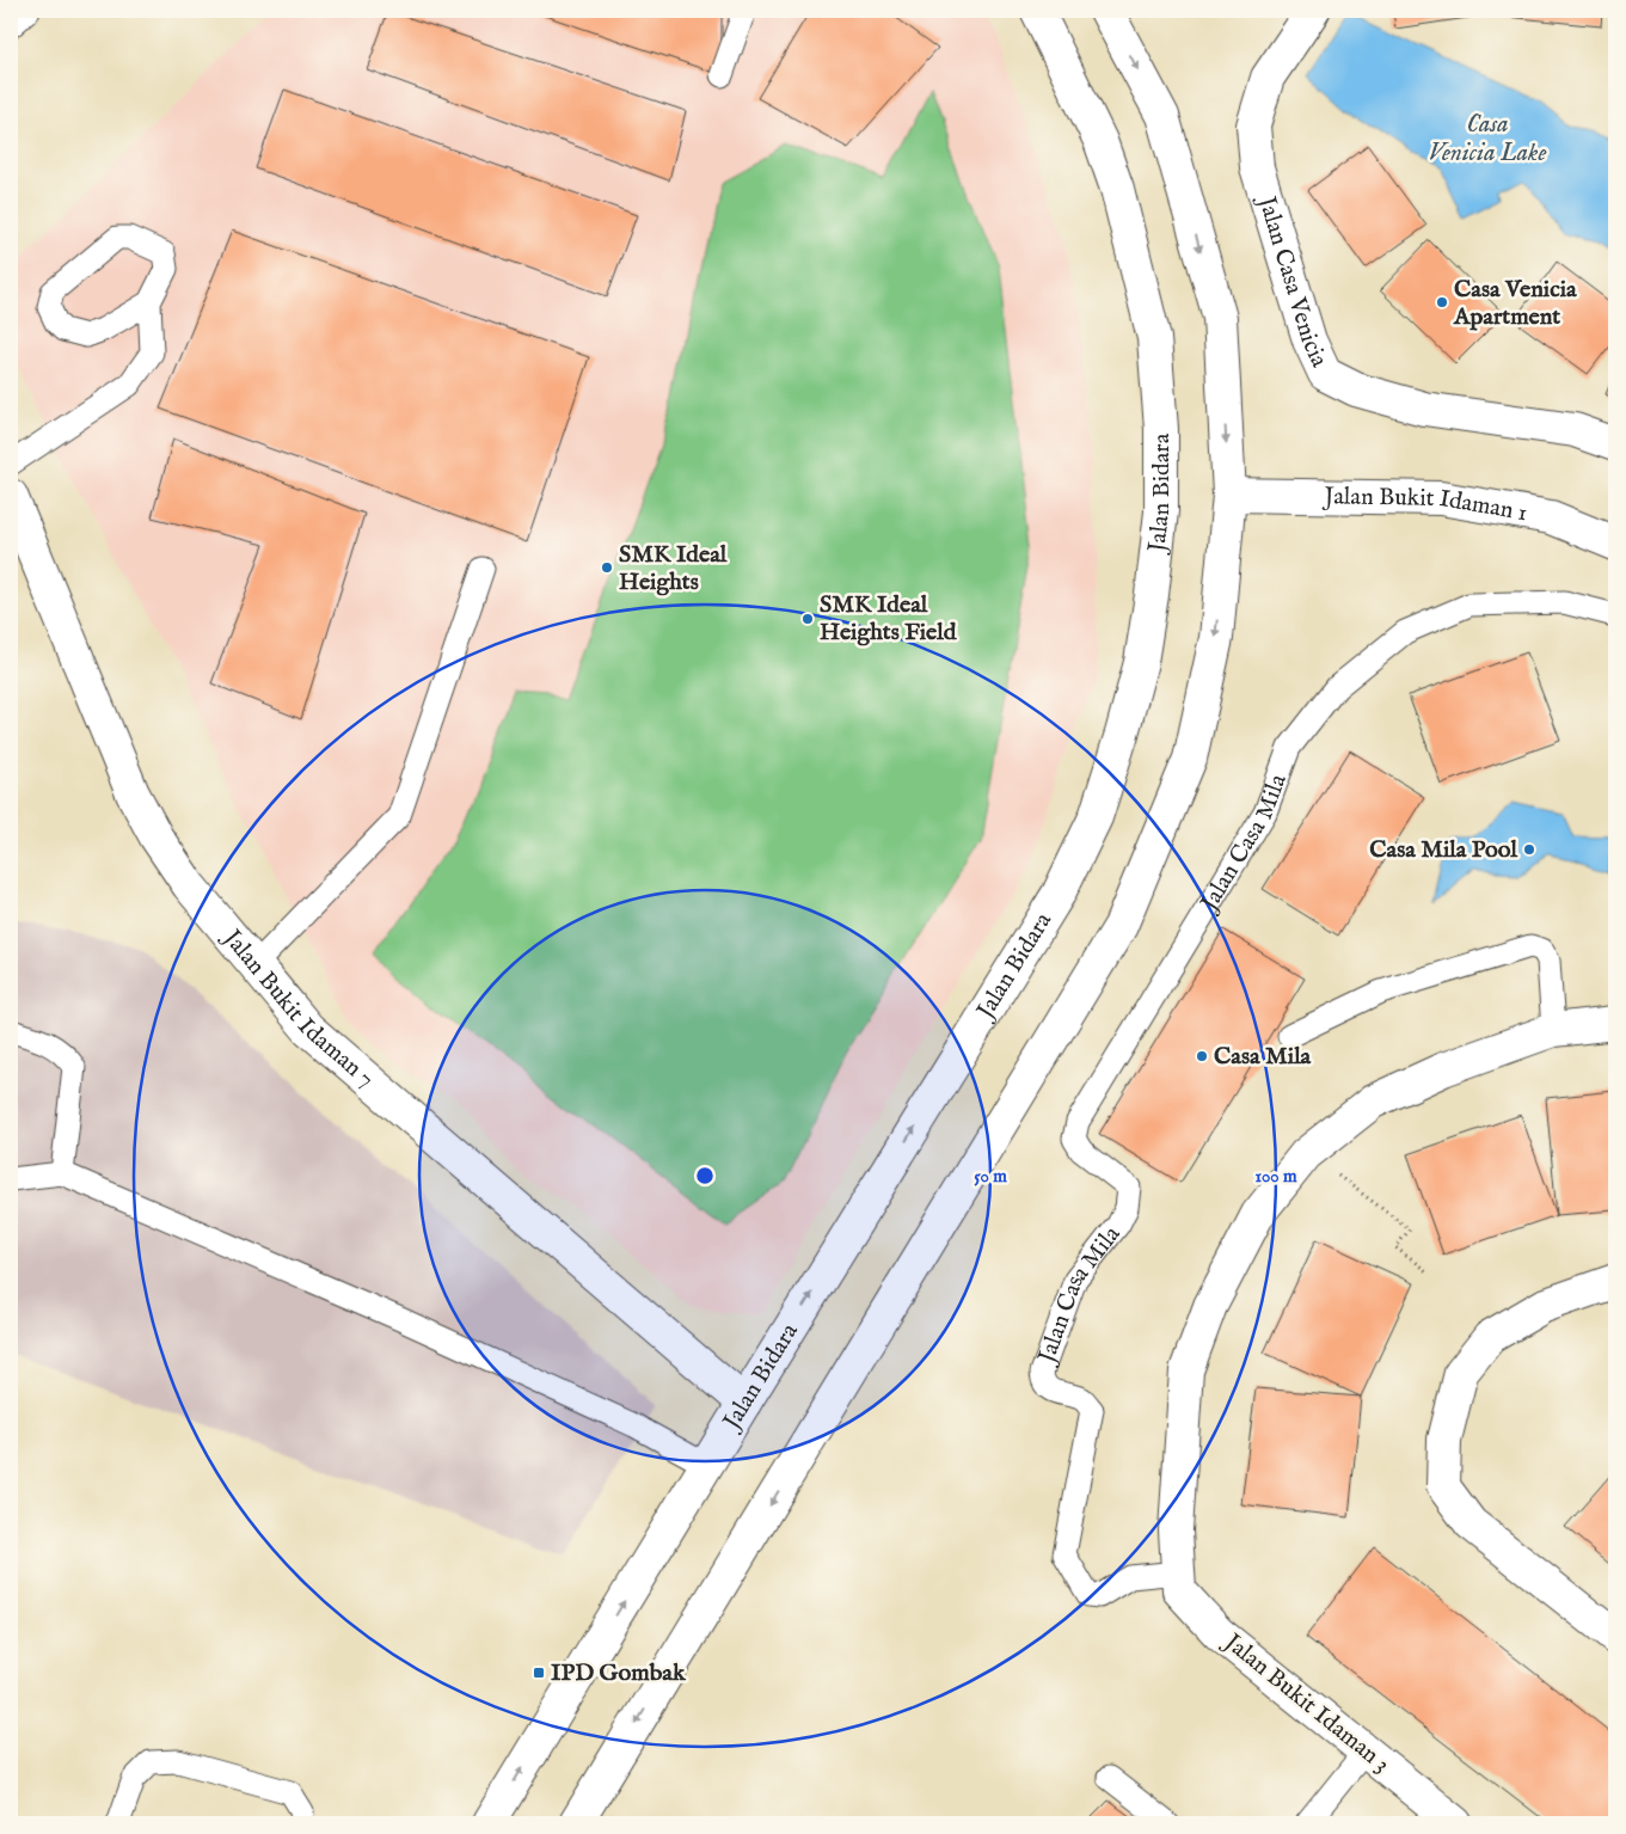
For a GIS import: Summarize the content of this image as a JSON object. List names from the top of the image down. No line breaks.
{"streets":{"main road":["Jalan Casa Venicia","Jalan Bidara","Jalan Bukit Idaman 1","Jalan Bukit Idaman 7","Jalan Bukit Idaman 3"],"lane":["Jalan Casa Mila"]},"crossings":[["Jalan Bidara","Jalan Bukit Idaman 7"],["Jalan Casa Mila","Jalan Bukit Idaman 3"]],"water":["Casa Venicia Lake"],"places":{"other":["Casa Venicia Apartment","SMK Ideal Heights","SMK Ideal Heights Field","Casa Mila Pool","Casa Mila"],"transit":["IPD Gombak"]},"rings":["50 m","100 m"]}
